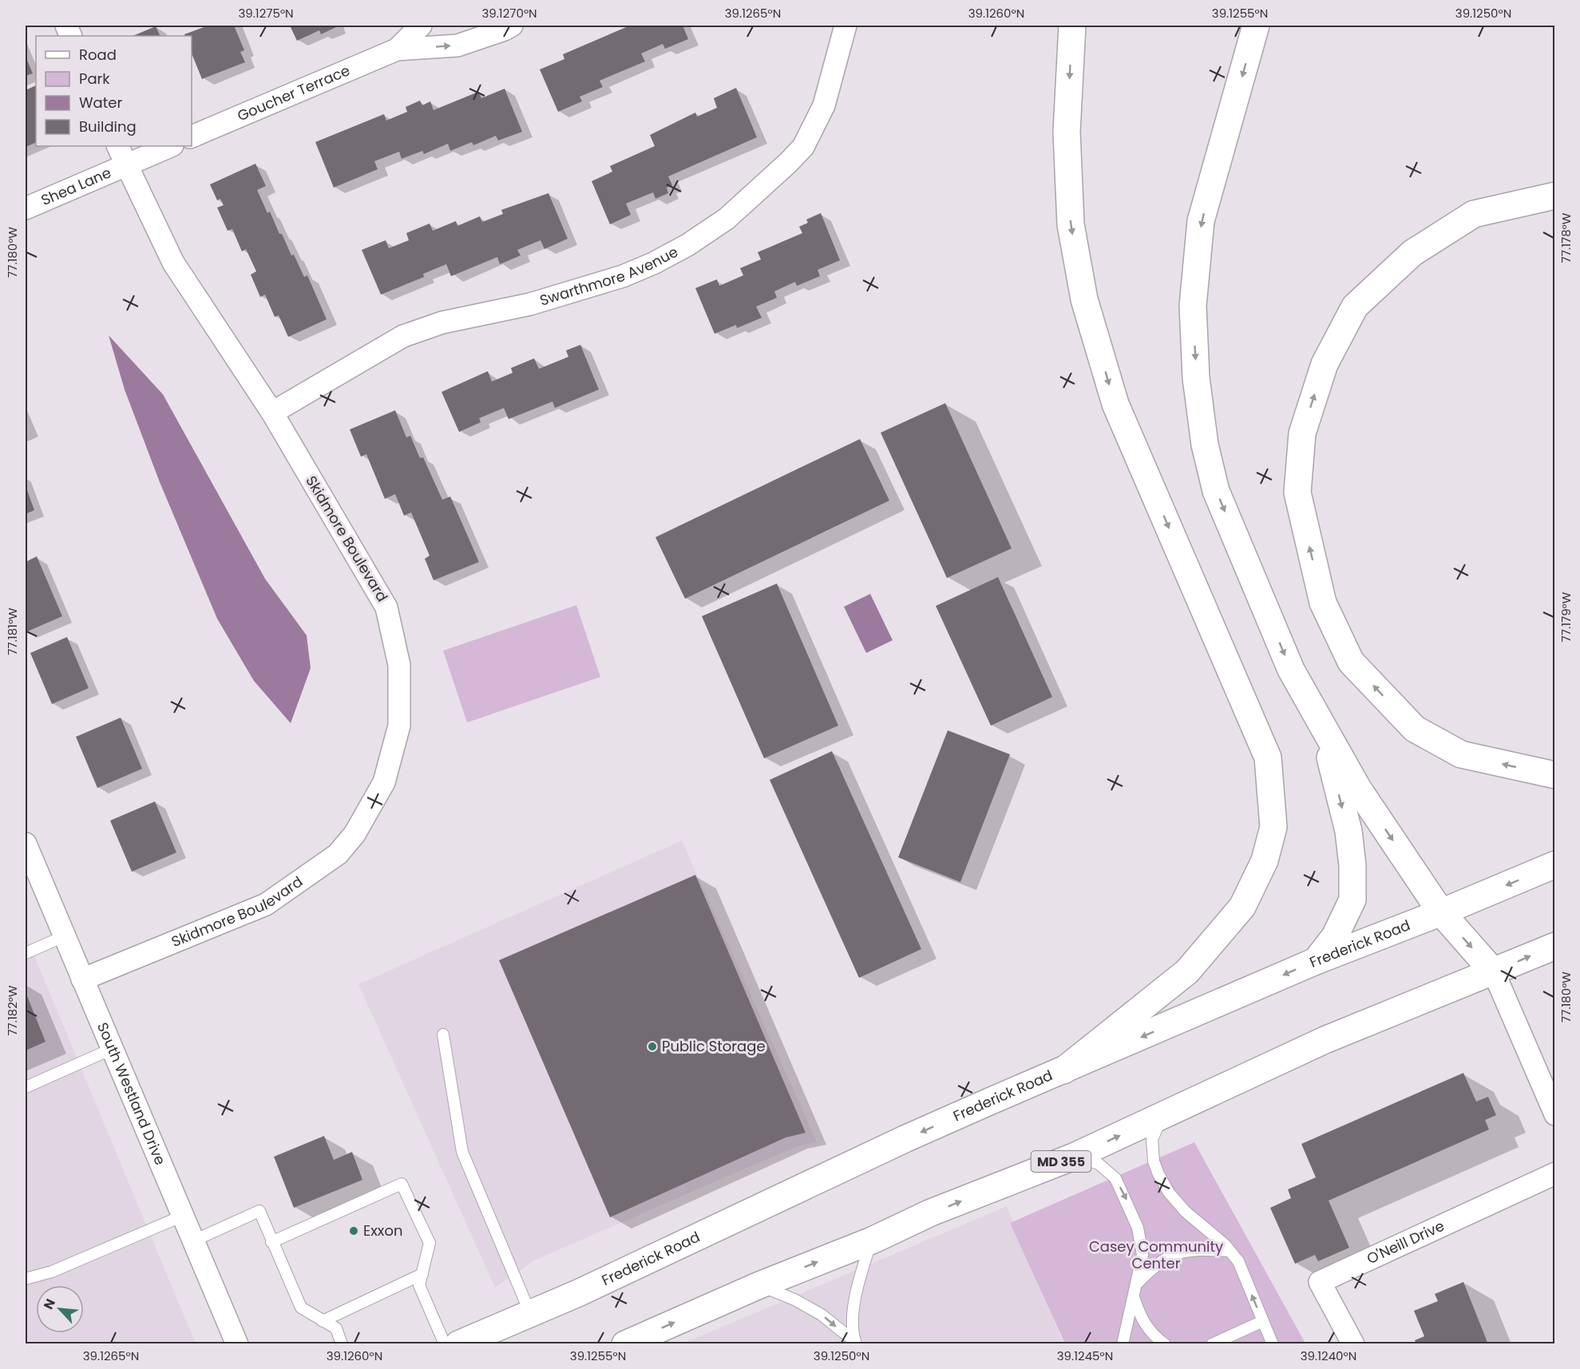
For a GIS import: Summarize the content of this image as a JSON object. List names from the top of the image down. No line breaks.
{"streets":{"main road":["Frederick Road","MD 355"],"street":["Goucher Terrace","Shea Lane","Swarthmore Avenue","Skidmore Boulevard","South Westland Drive","O'Neill Drive"]},"crossings":[["Shea Lane","Skidmore Boulevard"],["Swarthmore Avenue","Skidmore Boulevard"],["Skidmore Boulevard","South Westland Drive"]],"parks":["Casey Community Center"],"places":["Public Storage","Exxon"],"legend":["Road","Park","Water","Building"],"north":"top left","coordinates":["39.1275°N","39.1270°N","39.1265°N","39.1260°N","39.1255°N","39.1250°N","77.178°W","77.180°W","77.179°W","77.181°W","77.182°W","39.1245°N","39.1240°N"]}
